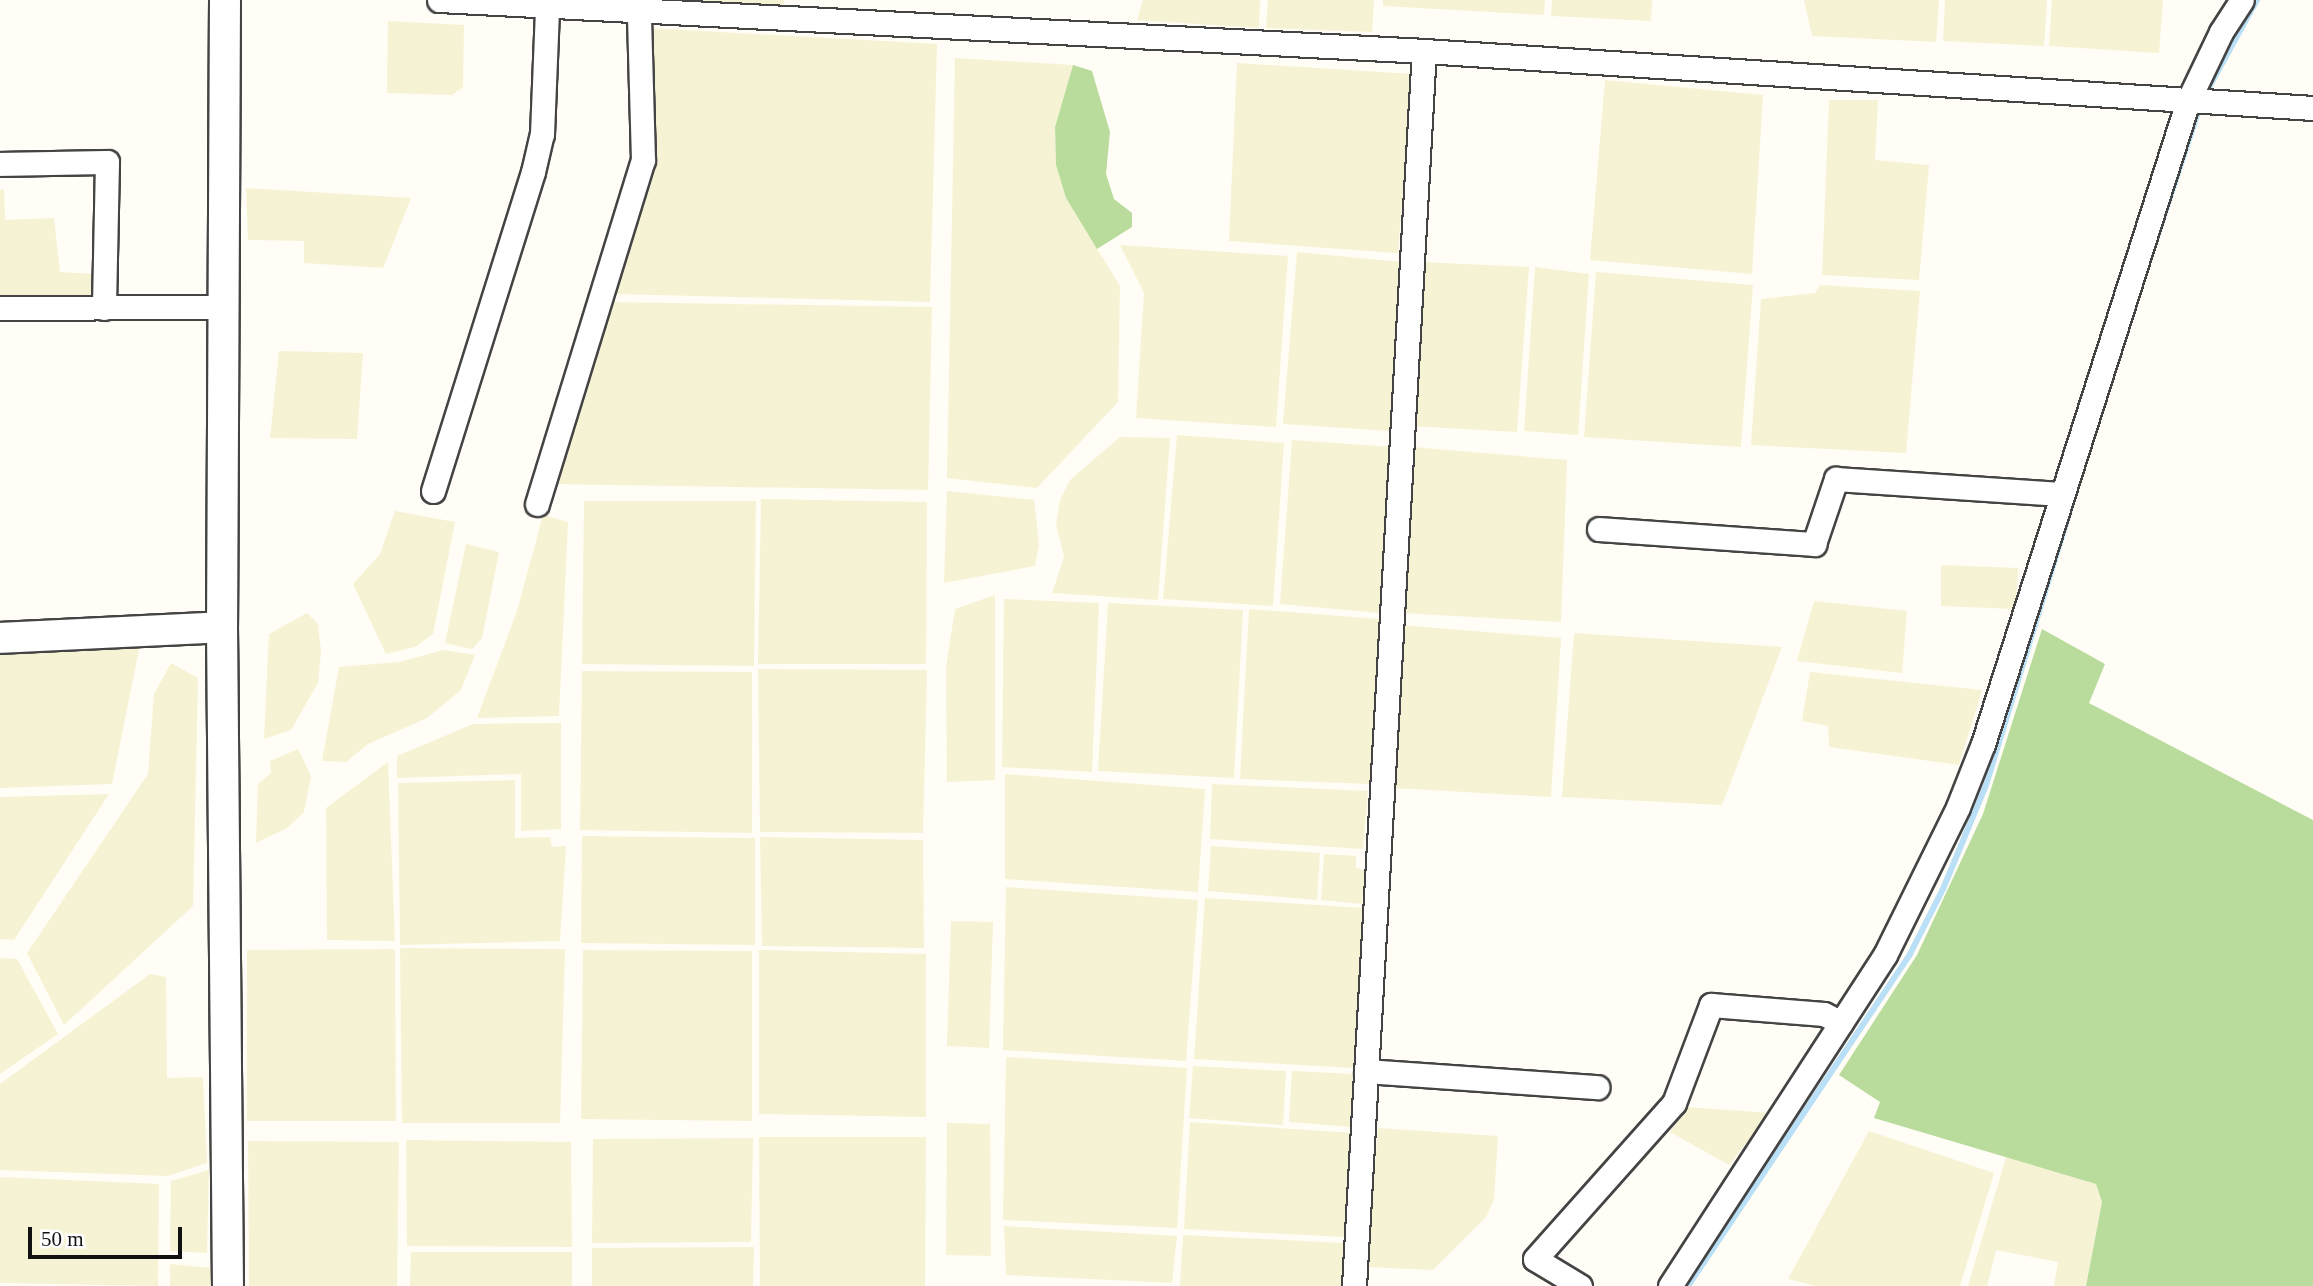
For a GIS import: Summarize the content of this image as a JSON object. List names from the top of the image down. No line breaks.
{"scale_bar":"50 m"}
